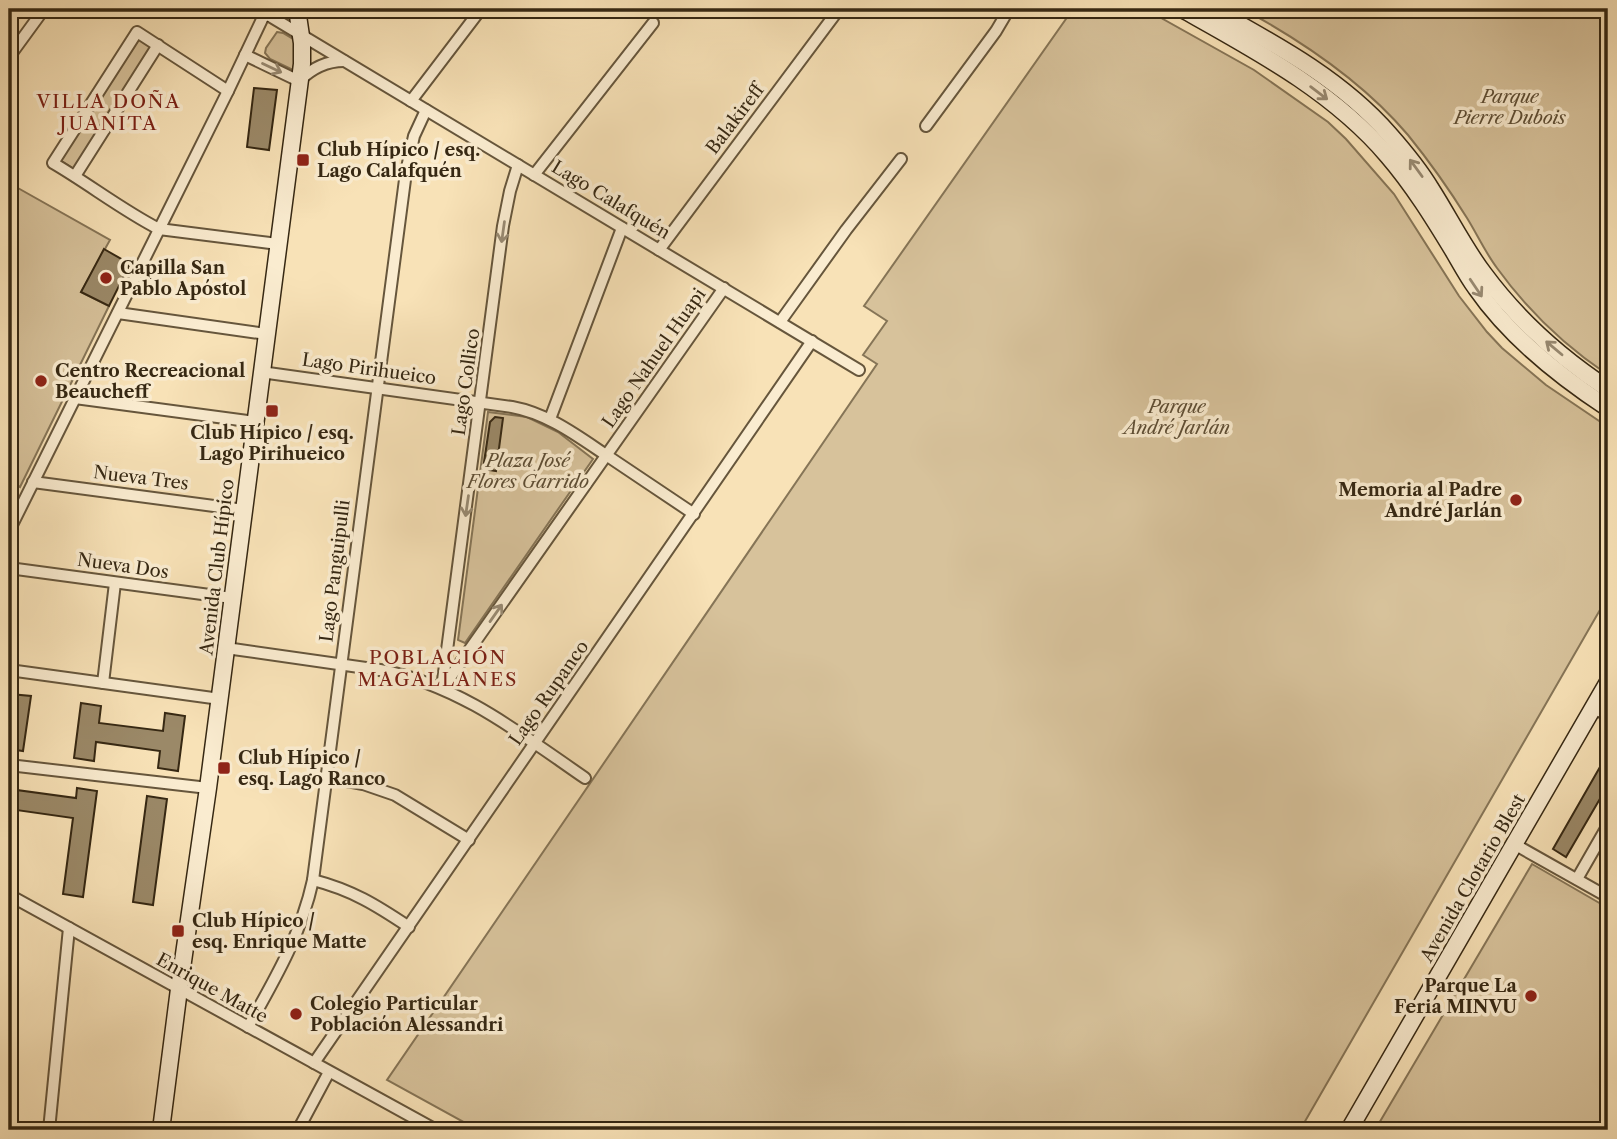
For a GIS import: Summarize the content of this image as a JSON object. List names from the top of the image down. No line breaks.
{"streets":{"main road":["Avenida Club Hípico","Avenida Clotario Blest"],"street":["Balakireff","Lago Calafquén","Lago Nahuel Huapi","Lago Pirihueico","Lago Collico","Nueva Tres","Nueva Dos","Lago Panguipulli","Lago Rupanco","Enrique Matte"]},"crossings":[["Balakireff","Lago Calafquén"],["Lago Calafquén","Lago Nahuel Huapi"],["Lago Calafquén","Lago Collico"],["Lago Calafquén","Avenida Club Hípico"],["Lago Calafquén","Lago Panguipulli"],["Lago Calafquén","Lago Rupanco"],["Lago Nahuel Huapi","Lago Pirihueico"],["Lago Nahuel Huapi","Lago Collico"],["Lago Pirihueico","Lago Collico"],["Lago Pirihueico","Avenida Club Hípico"],["Lago Pirihueico","Lago Panguipulli"],["Lago Pirihueico","Lago Rupanco"],["Nueva Tres","Avenida Club Hípico"],["Nueva Dos","Avenida Club Hípico"],["Avenida Club Hípico","Enrique Matte"],["Lago Panguipulli","Enrique Matte"],["Lago Rupanco","Enrique Matte"]],"one_way":["Lago Nahuel Huapi","Lago Collico"],"districts":["VILLA DOÑA JUANITA","POBLACIÓN MAGALLANES"],"parks":["Parque Pierre Dubois","Parque André Jarlán","Plaza José Flores Garrido"],"places":{"transit":["Club Hípico / esq. Lago Calafquén","Club Hípico / esq. Lago Pirihueico","Club Hípico / esq. Lago Ranco","Club Hípico / esq. Enrique Matte"],"other":["Capilla San Pablo Apóstol","Centro Recreacional Beaucheff","Memoria al Padre André Jarlán","Parque La Feria MINVU","Colegio Particular Población Alessandri"]}}
